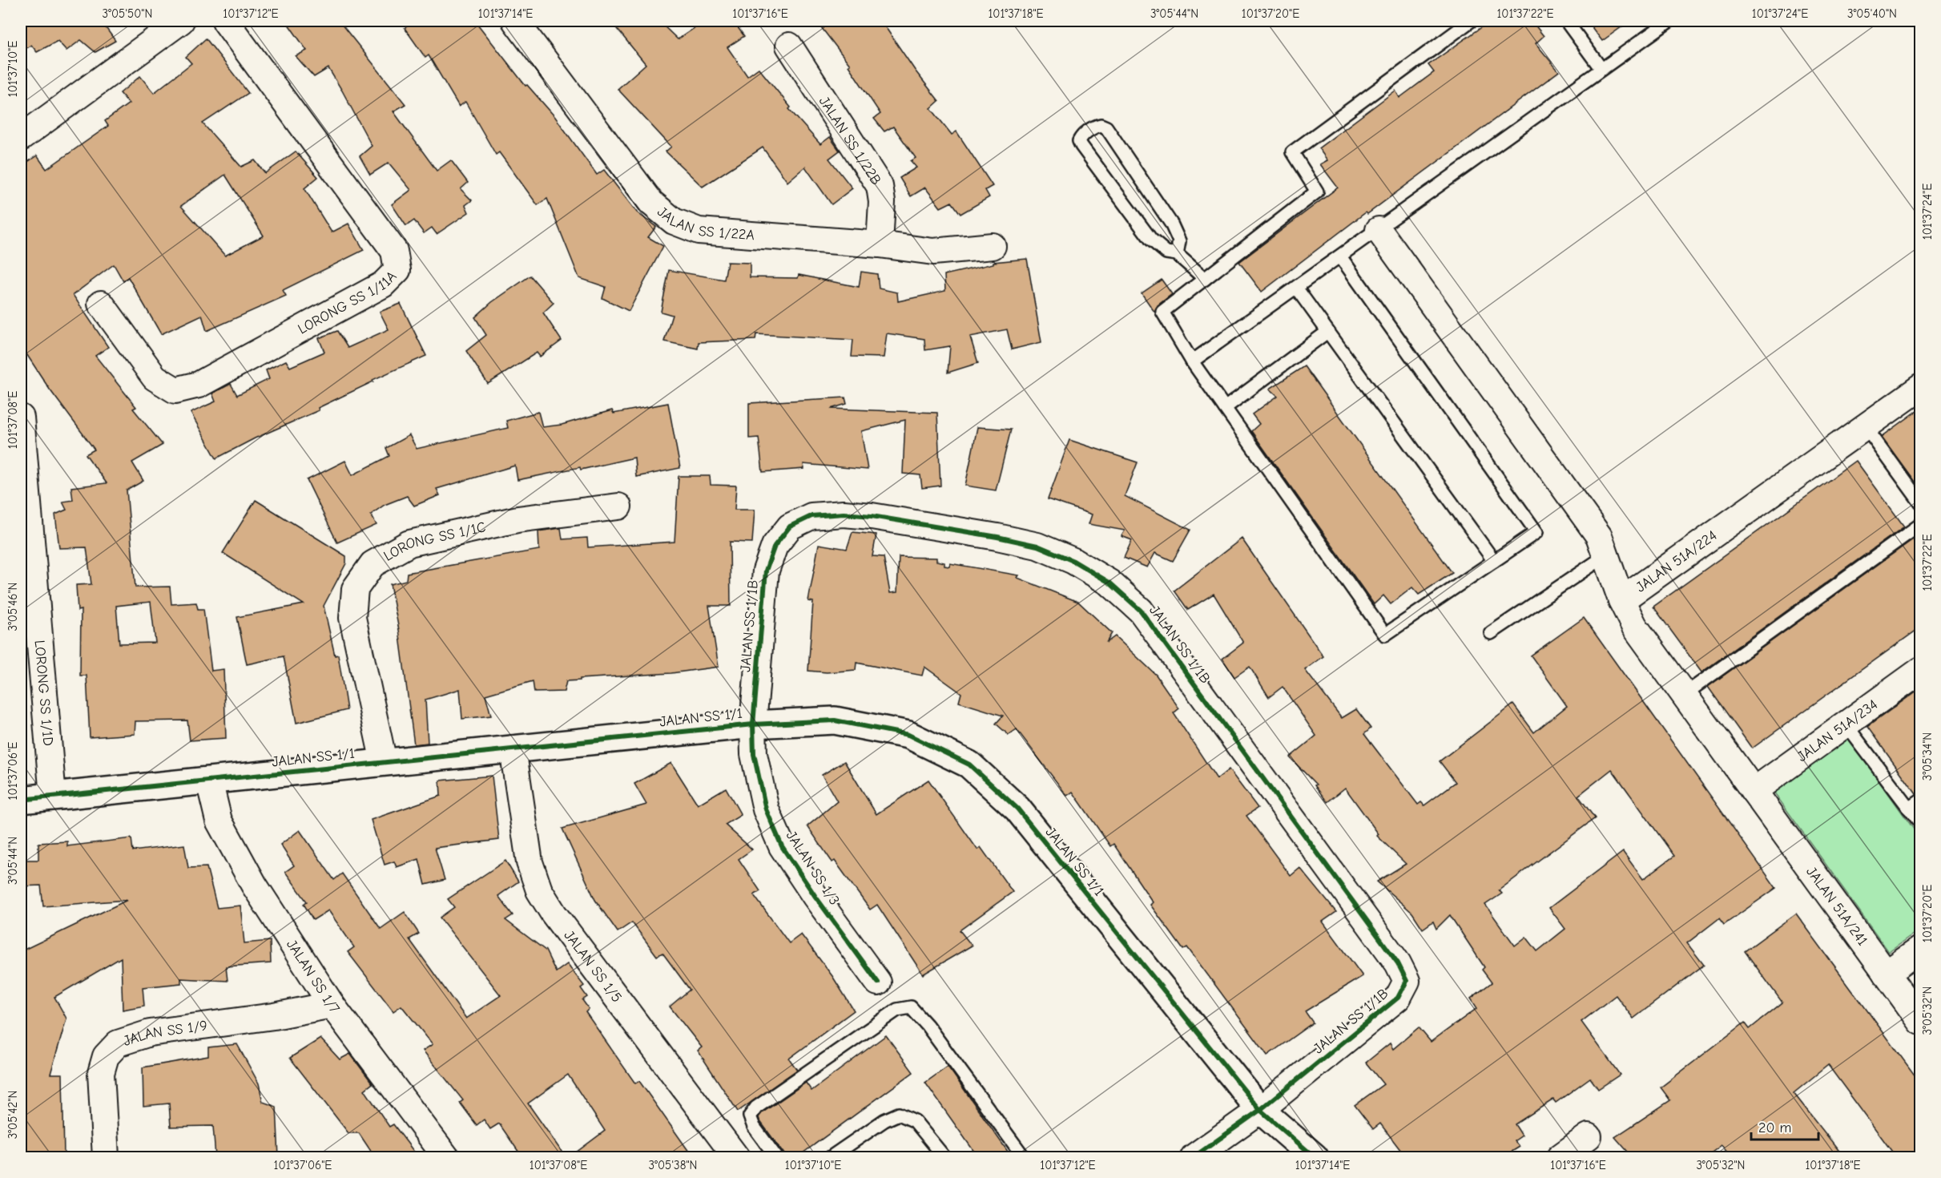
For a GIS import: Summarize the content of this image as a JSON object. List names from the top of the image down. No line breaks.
{"streets":{"street":["JALAN SS 1/22B","JALAN SS 1/22A","LORONG SS 1/11A","LORONG SS 1/1C","JALAN 51A/224","JALAN SS 1/1B","LORONG SS 1/1D","JALAN SS 1/1","JALAN 51A/234","JALAN SS 1/3","JALAN 51A/241","JALAN SS 1/5","JALAN SS 1/7","JALAN SS 1/9"]},"crossings":[["JALAN SS 1/22B","JALAN SS 1/22A"],["LORONG SS 1/1C","JALAN SS 1/1"],["JALAN 51A/224","JALAN 51A/234"],["JALAN 51A/224","JALAN 51A/241"],["JALAN SS 1/1B","JALAN SS 1/1"],["JALAN SS 1/1B","JALAN SS 1/3"],["LORONG SS 1/1D","JALAN SS 1/1"],["JALAN SS 1/1","JALAN SS 1/3"],["JALAN SS 1/1","JALAN SS 1/5"],["JALAN SS 1/1","JALAN SS 1/7"],["JALAN 51A/234","JALAN 51A/241"],["JALAN SS 1/7","JALAN SS 1/9"]],"scale_bar":"20 m","coordinates":["3°05'50\"N","101°37'12\"E","101°37'14\"E","101°37'16\"E","101°37'18\"E","3°05'44\"N","101°37'20\"E","101°37'22\"E","101°37'24\"E","3°05'40\"N","101°37'10\"E","101°37'08\"E","3°05'46\"N","3°05'34\"N","101°37'06\"E","3°05'32\"N","3°05'42\"N","3°05'38\"N"]}
